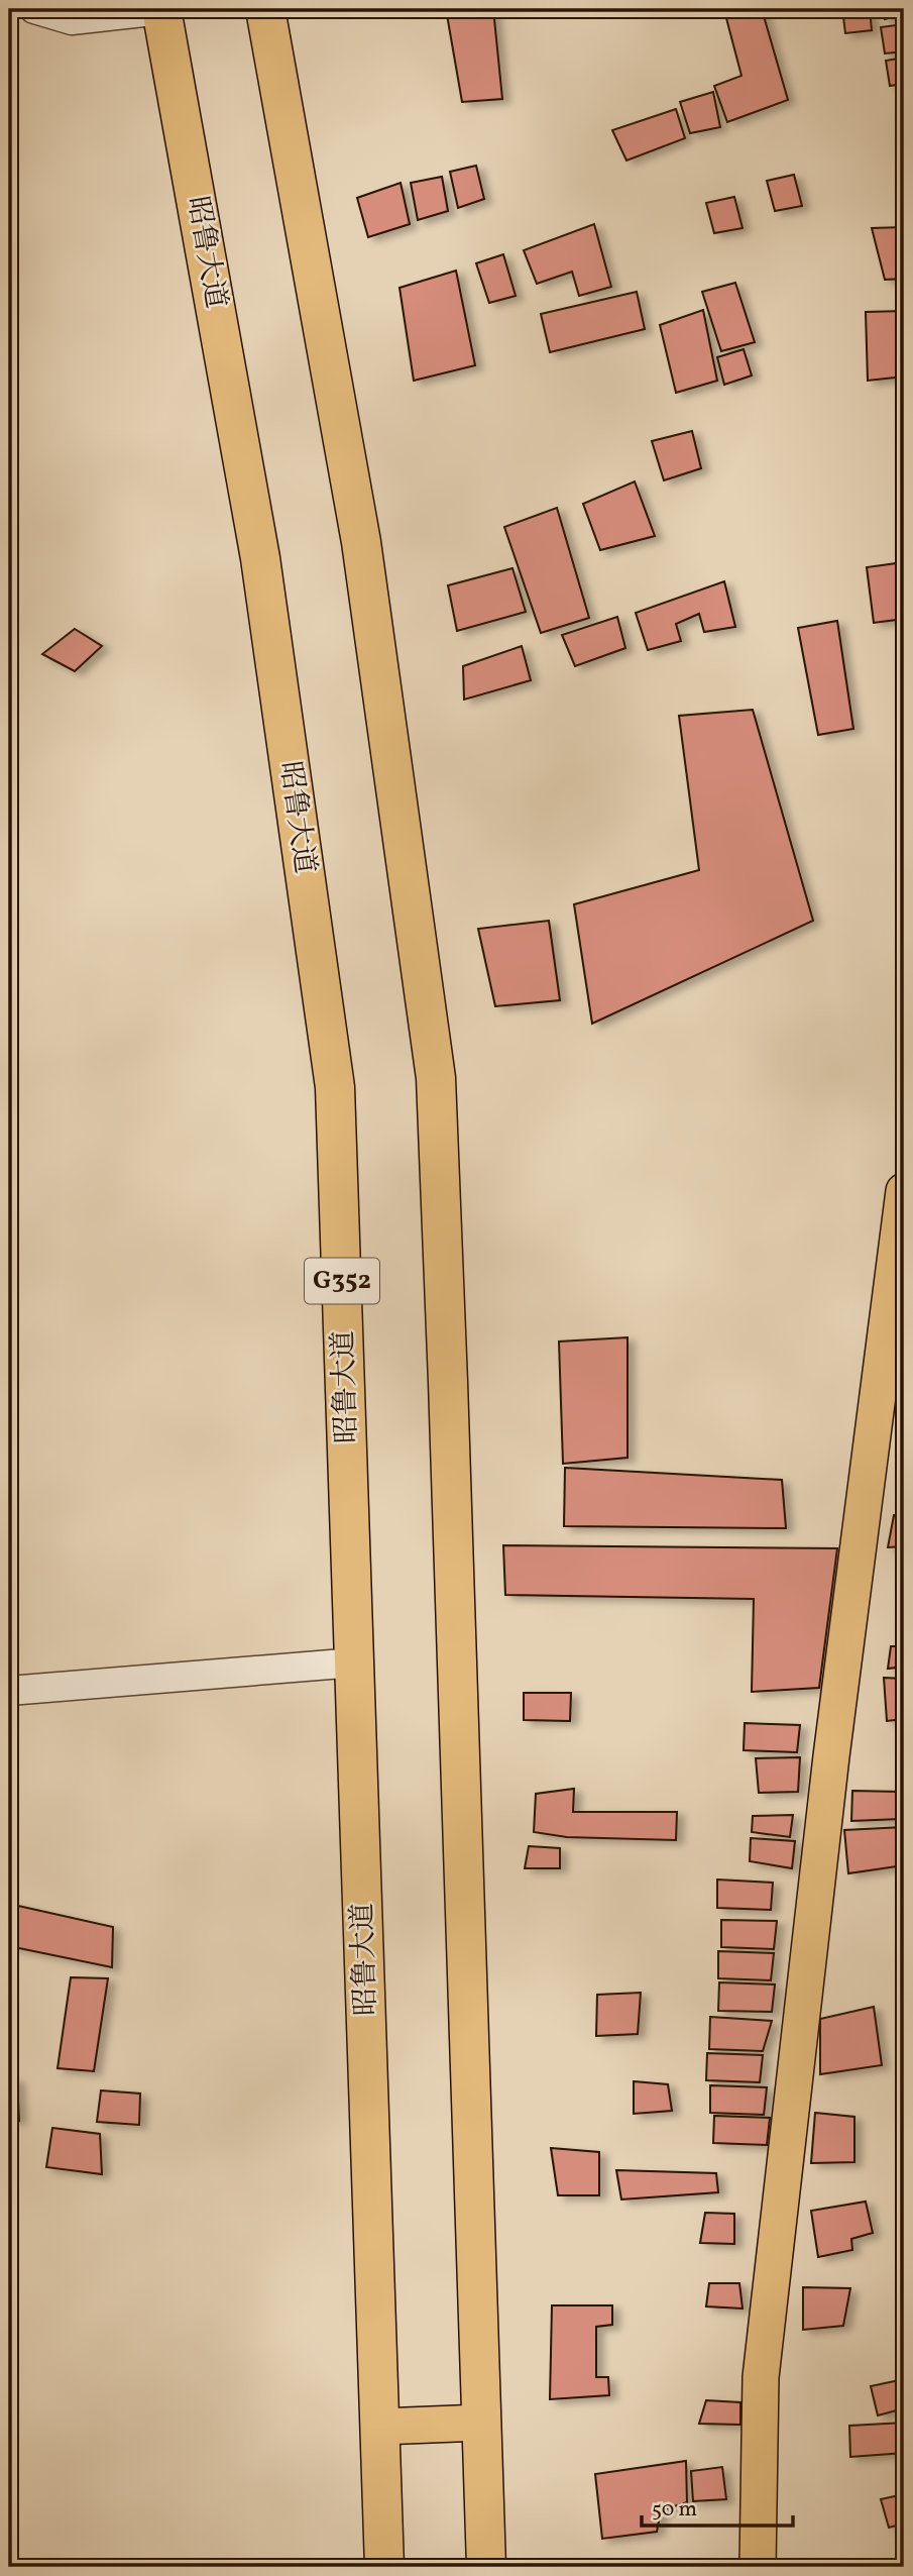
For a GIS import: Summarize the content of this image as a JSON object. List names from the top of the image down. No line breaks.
{"streets":{"highway":["昭鲁大道","G352"]},"scale_bar":"50 m"}
